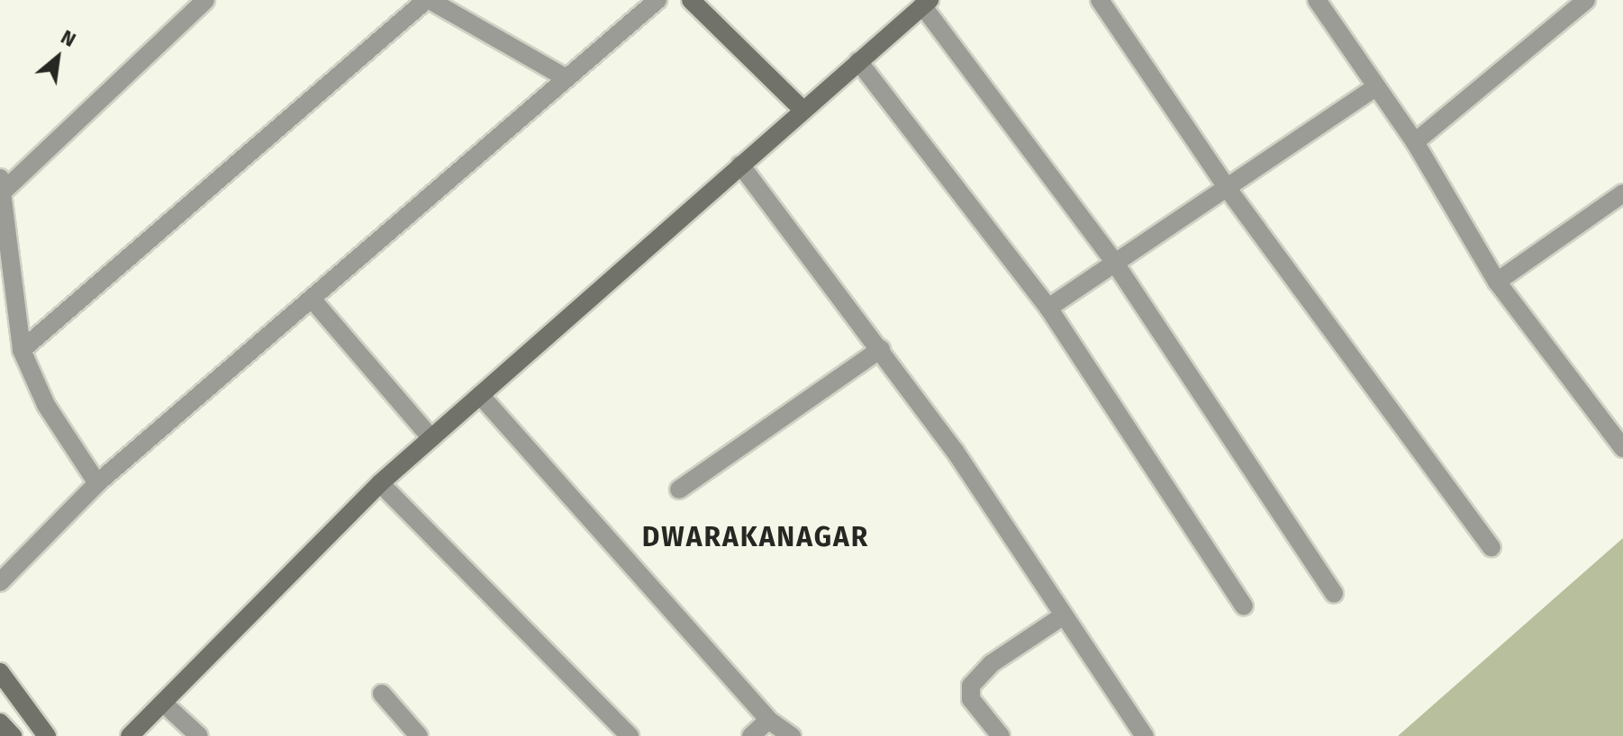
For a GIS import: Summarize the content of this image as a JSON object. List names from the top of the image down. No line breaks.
{"districts":["DWARAKANAGAR"],"north":"top right"}
